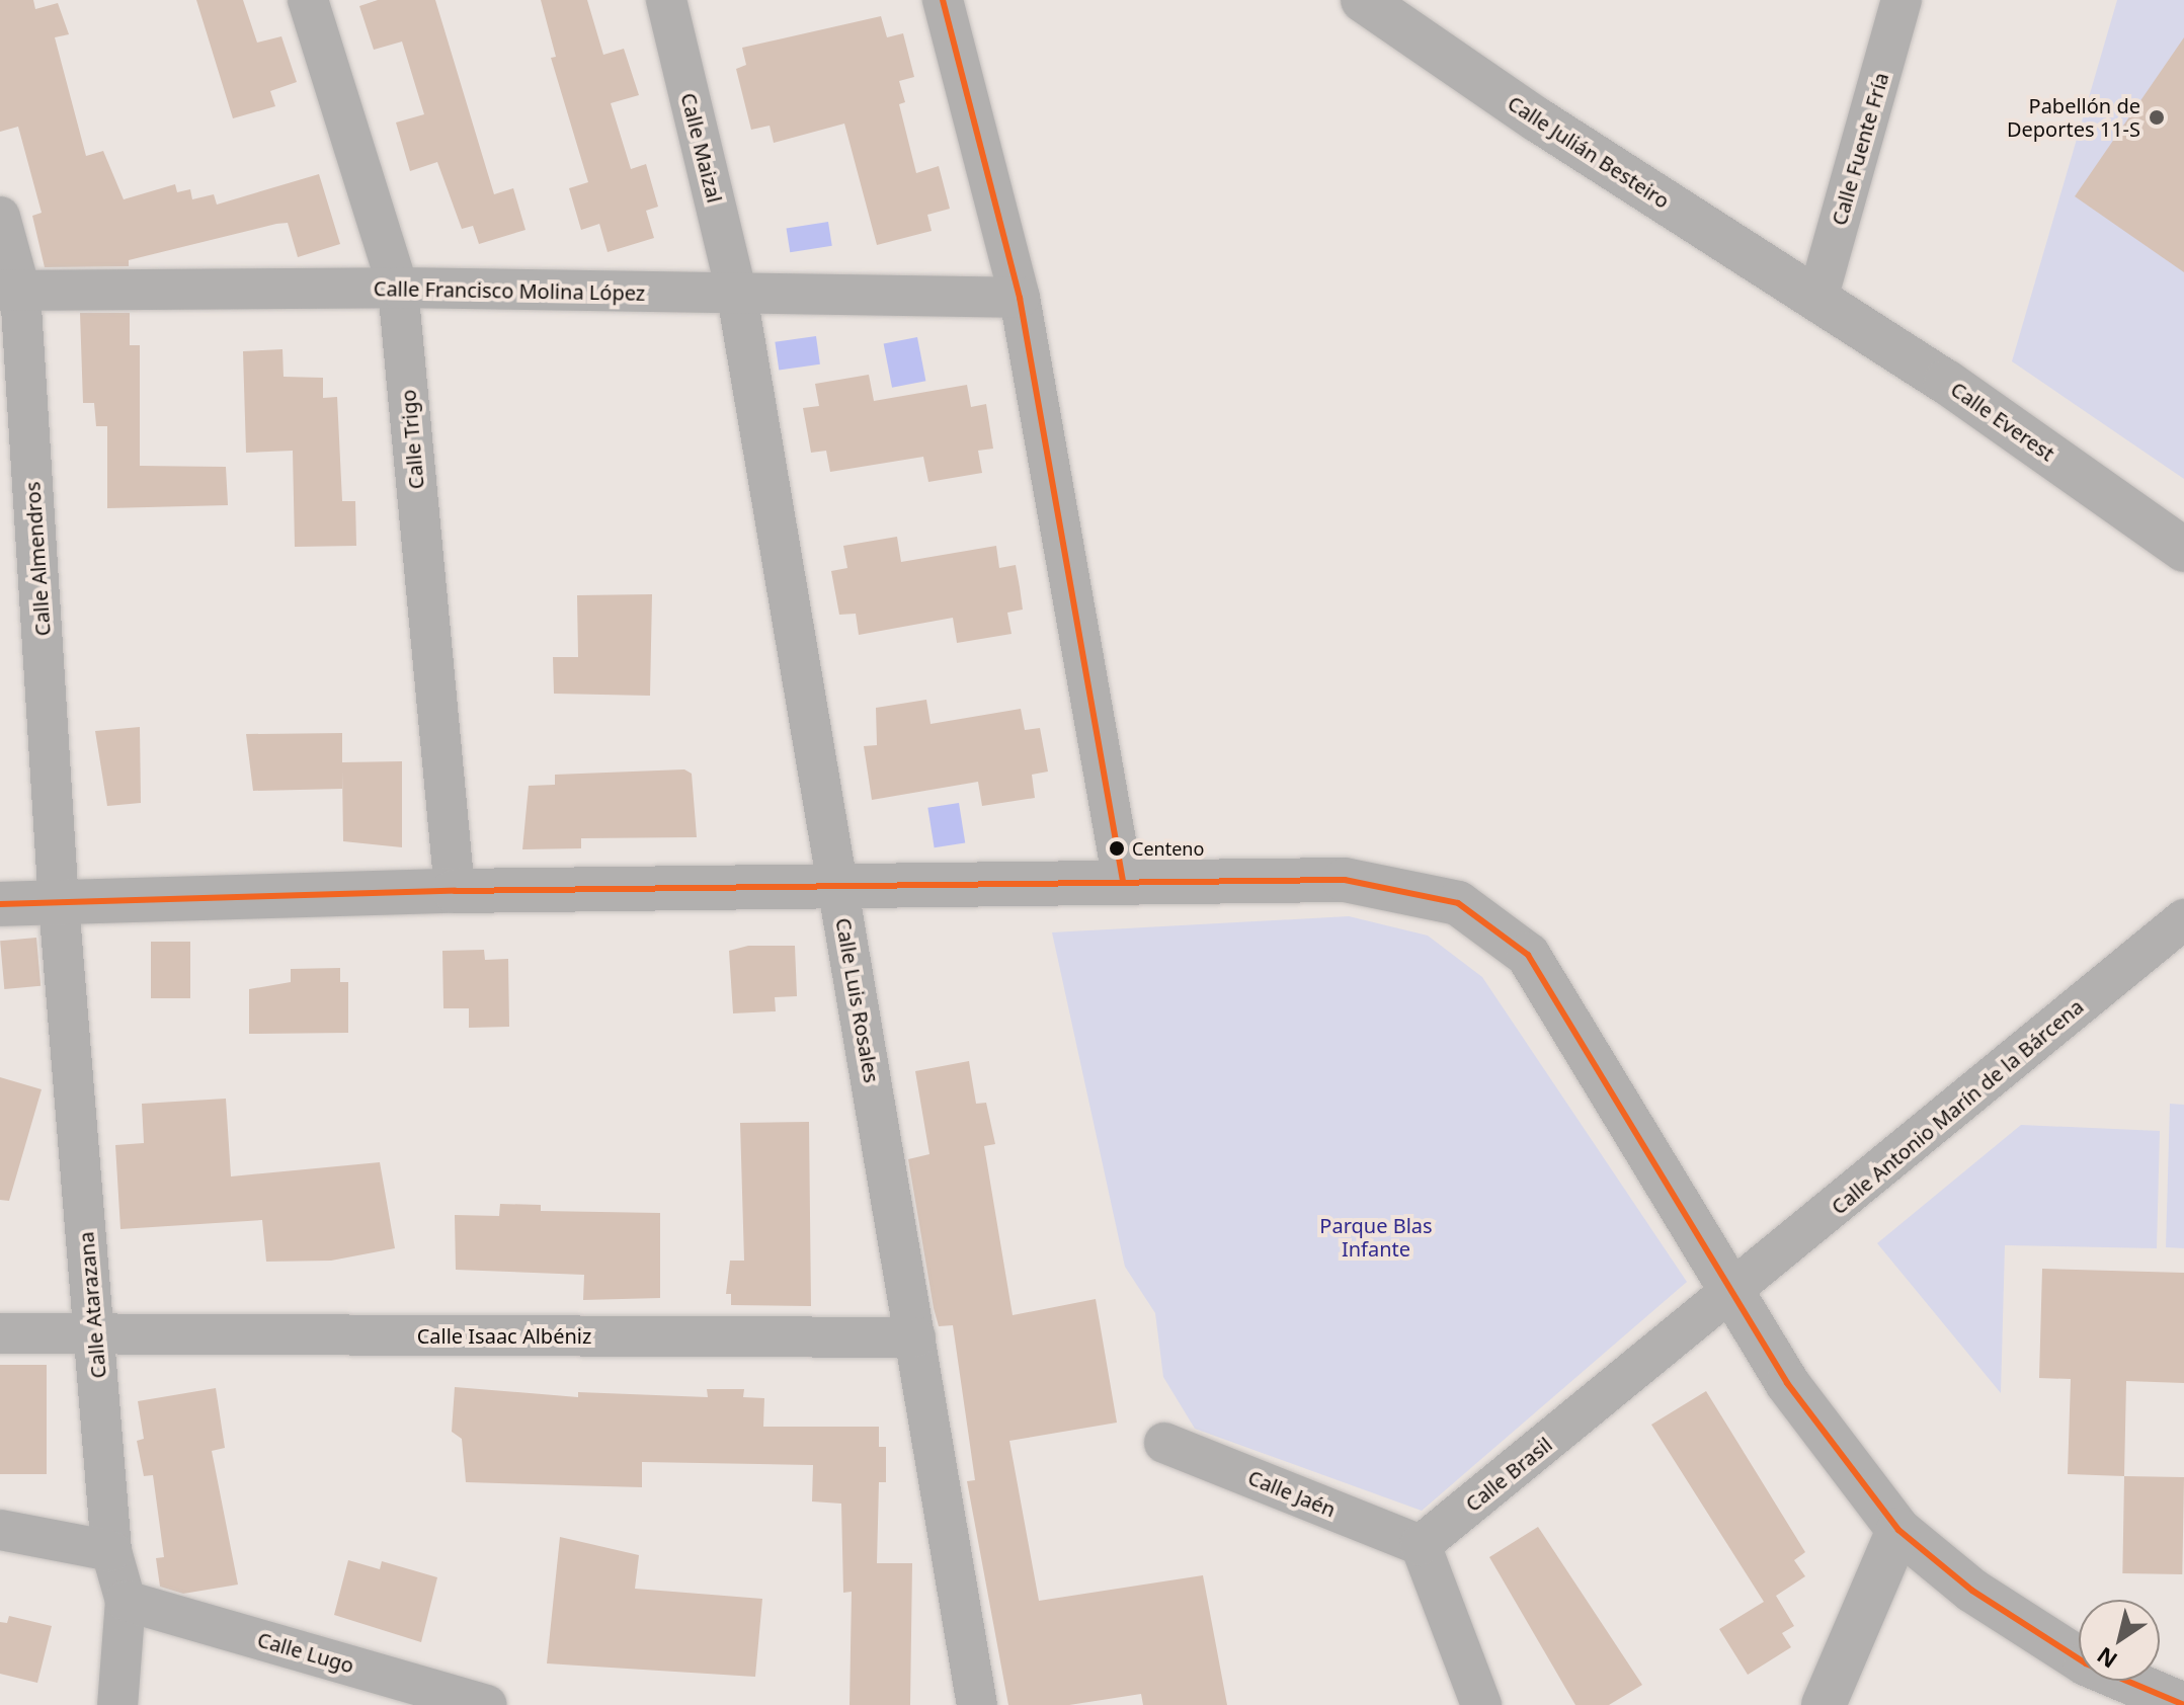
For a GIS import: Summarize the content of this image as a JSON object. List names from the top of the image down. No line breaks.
{"streets":{"street":["Calle Maizal","Calle Fuente Fría","Calle Julián Besteiro","Calle Francisco Molina López","Calle Everest","Calle Trigo","Calle Almendros","Calle Luis Rosales","Calle Antonio Marín de la Bárcena","Calle Atarazana","Calle Isaac Albéniz","Calle Brasil","Calle Jaén","Calle Lugo"]},"crossings":[["Calle Maizal","Calle Francisco Molina López"],["Calle Maizal","Calle Luis Rosales"],["Calle Fuente Fría","Calle Julián Besteiro"],["Calle Fuente Fría","Calle Everest"],["Calle Julián Besteiro","Calle Everest"],["Calle Francisco Molina López","Calle Trigo"],["Calle Francisco Molina López","Calle Almendros"],["Calle Francisco Molina López","Calle Luis Rosales"],["Calle Almendros","Calle Atarazana"],["Calle Luis Rosales","Calle Isaac Albéniz"],["Calle Antonio Marín de la Bárcena","Calle Brasil"],["Calle Atarazana","Calle Isaac Albéniz"],["Calle Atarazana","Calle Lugo"],["Calle Brasil","Calle Jaén"]],"parks":["Parque Blas Infante"],"places":["Pabellón de Deportes 11-S","Centeno"],"north":"bottom left"}
